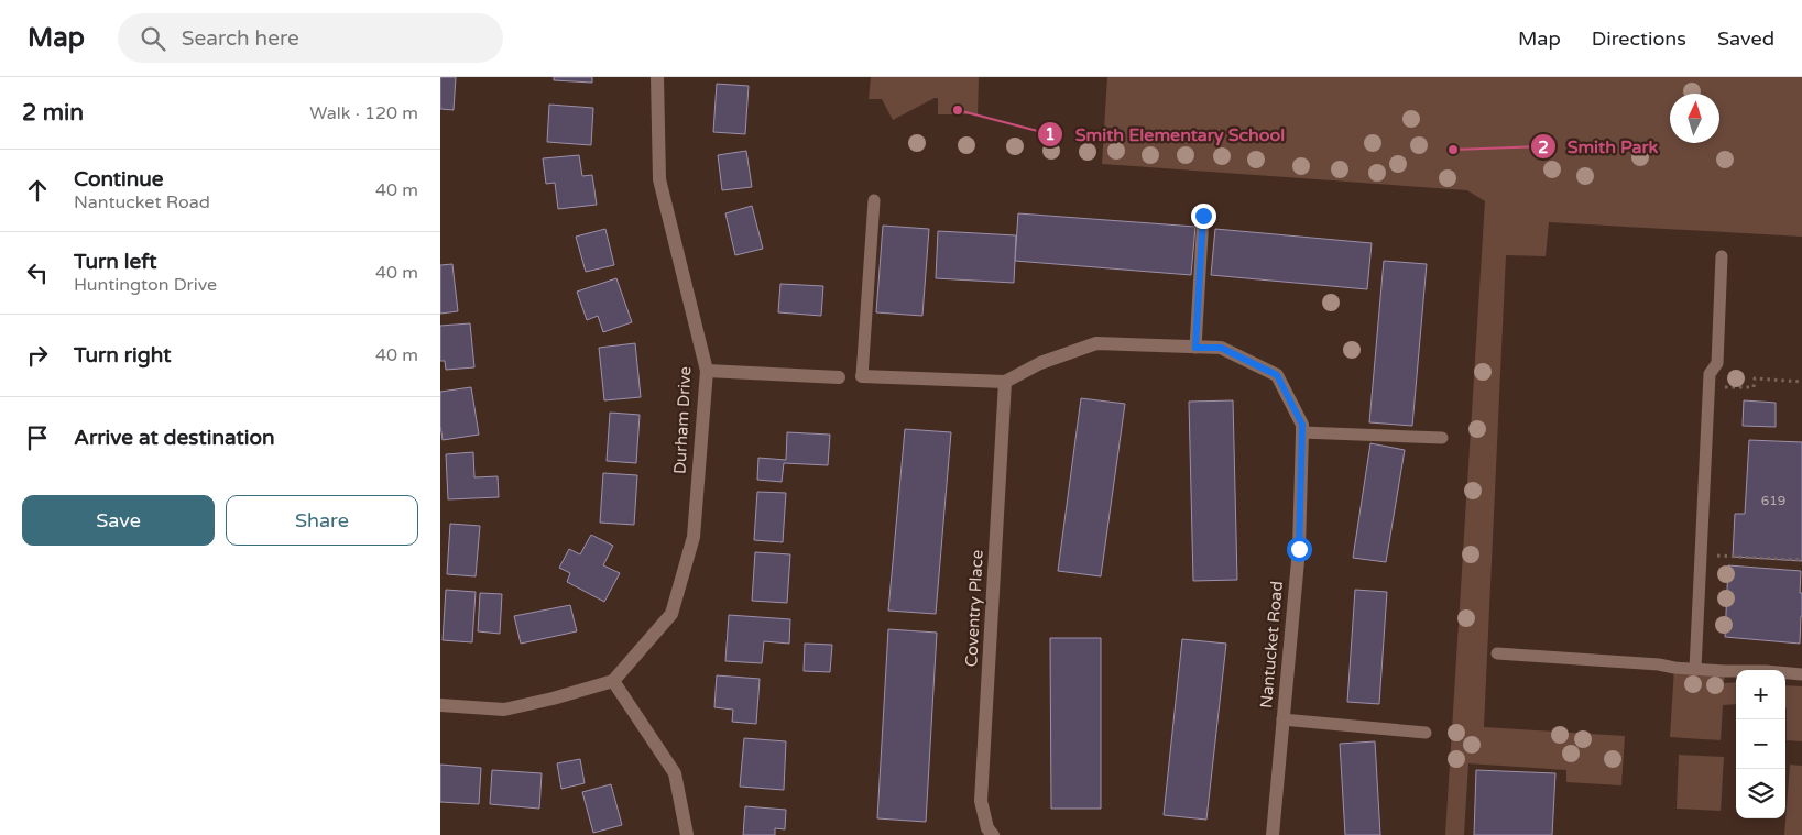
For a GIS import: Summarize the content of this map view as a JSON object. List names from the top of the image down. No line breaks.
{"streets":{"street":["Durham Drive","Coventry Place","Nantucket Road"]},"places":["Smith Elementary School","Smith Park"],"house_numbers":["619"],"north":"top","page":{"header":"Map","search":"Search here","nav":["Map","Directions","Saved"],"heading":["2 min","Walk · 120 m"],"list":[["Continue","Nantucket Road","40 m"],["Turn left","Huntington Drive","40 m"],["Turn right","40 m"],"Arrive at destination"],"buttons":["Save","Share"],"map_buttons":["+","−"]}}
